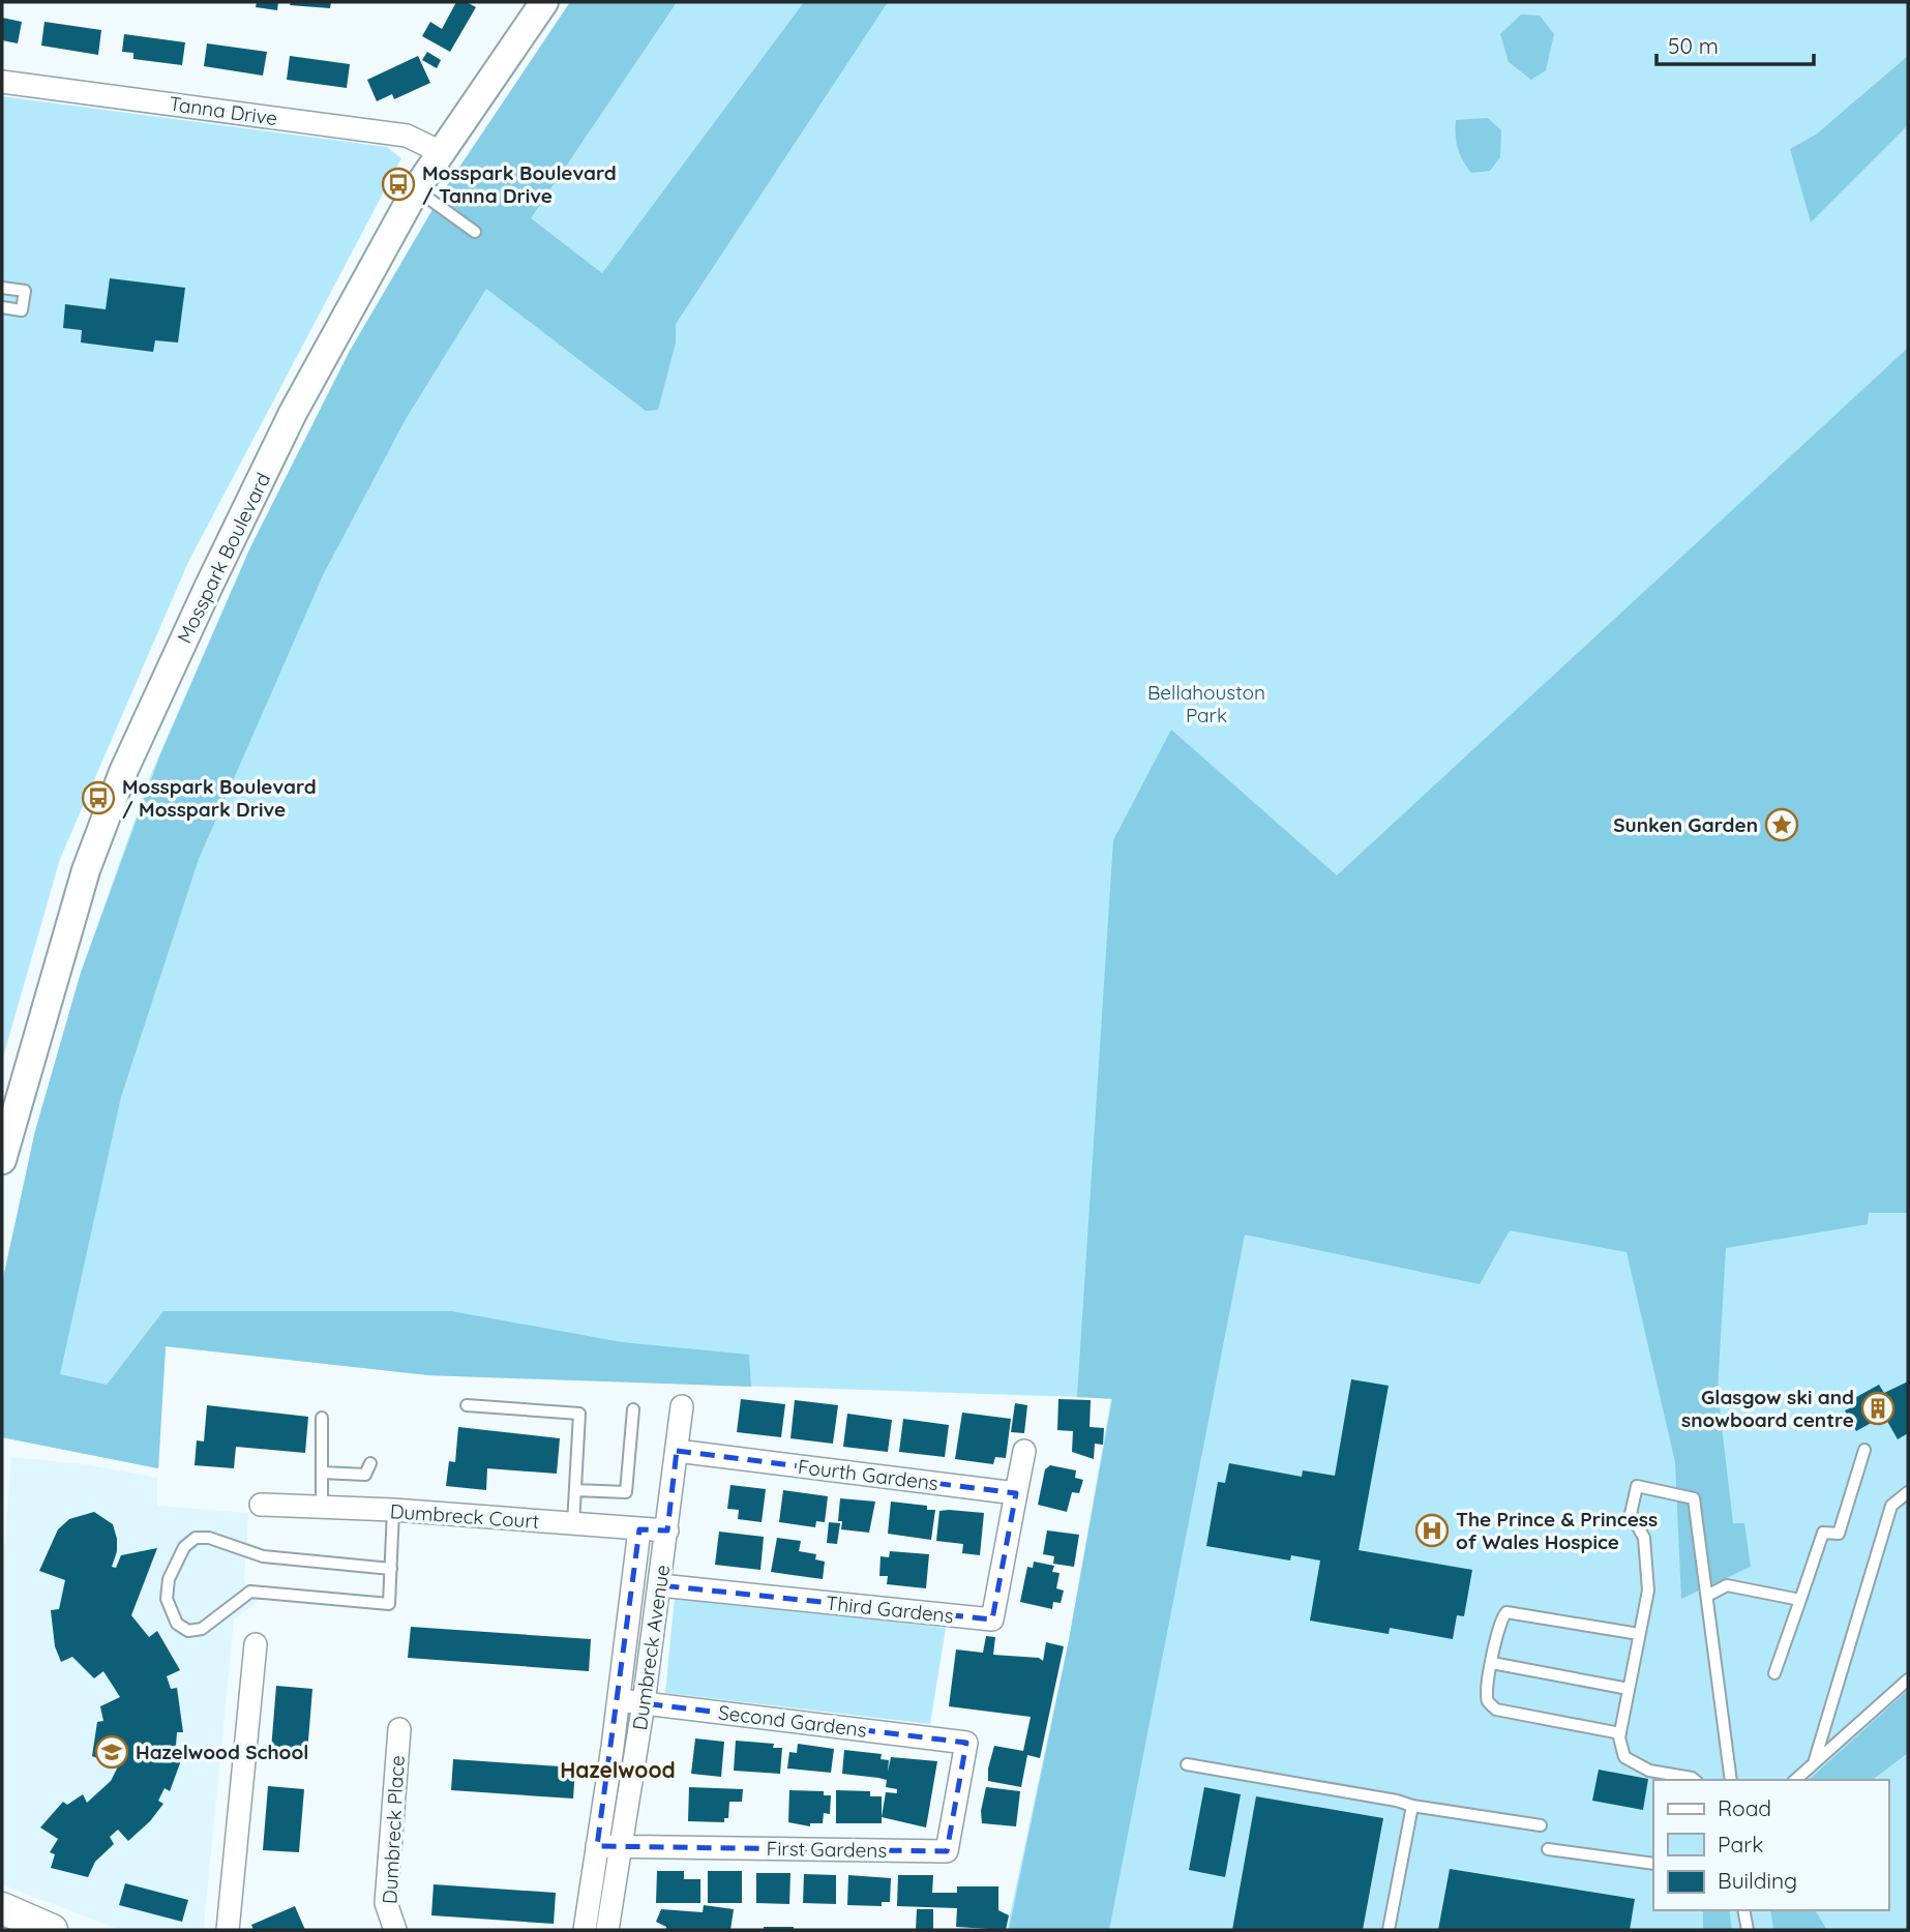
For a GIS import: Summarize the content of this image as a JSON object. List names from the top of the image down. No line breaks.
{"streets":{"street":["Tanna Drive","Mosspark Boulevard","Fourth Gardens","Dumbreck Court","Third Gardens","Dumbreck Avenue","Second Gardens","Dumbreck Place","First Gardens"]},"crossings":[["Tanna Drive","Mosspark Boulevard"],["Fourth Gardens","Third Gardens"],["Fourth Gardens","Dumbreck Avenue"],["Dumbreck Court","Dumbreck Avenue"],["Third Gardens","Dumbreck Avenue"],["Dumbreck Avenue","Second Gardens"],["Dumbreck Avenue","First Gardens"],["Second Gardens","First Gardens"]],"districts":["Hazelwood"],"parks":["Bellahouston Park"],"places":{"bus stop":["Mosspark Boulevard / Tanna Drive","Mosspark Boulevard / Mosspark Drive"],"place":["Sunken Garden"],"building":["Glasgow ski and snowboard centre"],"hospital":["The Prince & Princess of Wales Hospice"],"school or university":["Hazelwood School"]},"legend":["Road","Park","Building"],"scale_bar":"50 m"}
